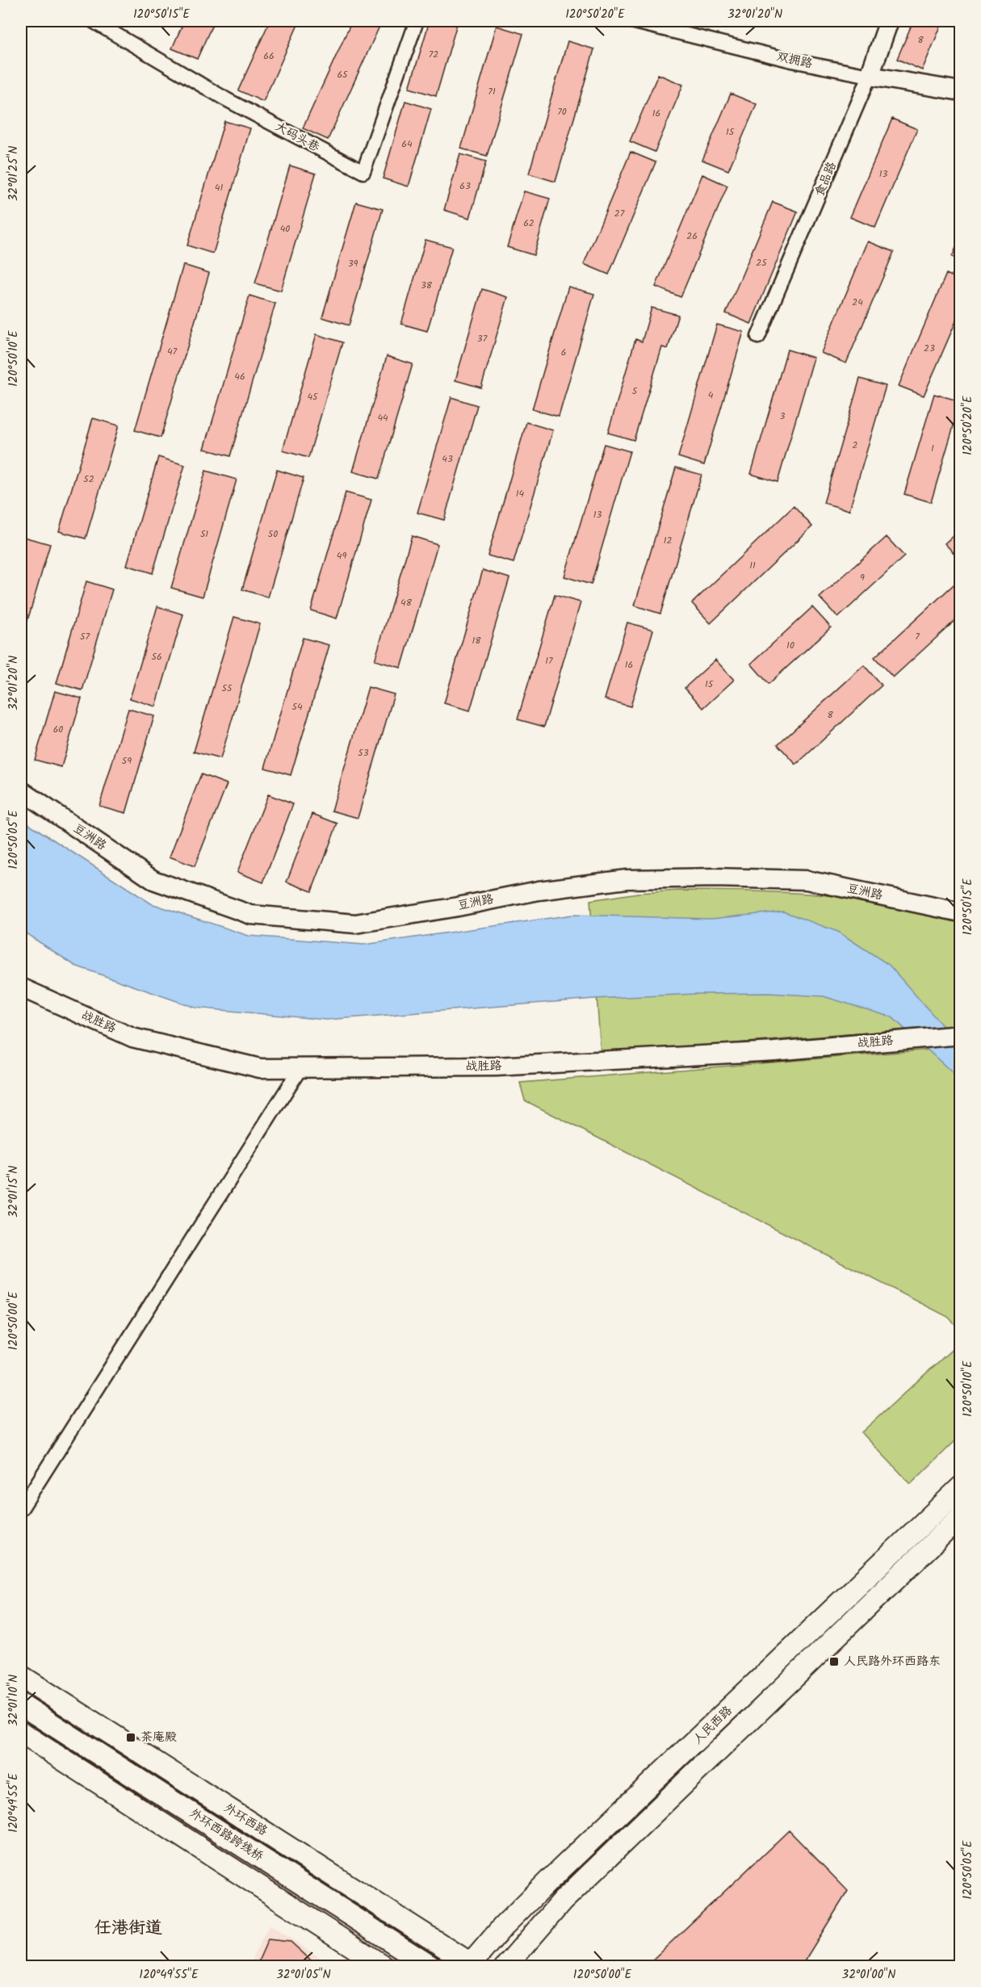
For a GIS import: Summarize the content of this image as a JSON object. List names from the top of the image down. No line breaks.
{"streets":{"main road":["人民西路","外环西路","外环西路跨线桥"],"street":["双拥路","大码头巷","食品路","豆洲路","战胜路"]},"crossings":[["双拥路","食品路"],["人民西路","外环西路"]],"districts":["任港街道"],"places":{"transit":["人民路外环西路东","茶庵殿"]},"house_numbers":["8","72","66","65","71","70","16","15","64","13","63","41","27","62","40","26","25","39","38","24","37","23","47","6","46","5","4","45","3","44","2","1","43","52","14","13","51","50","12","49","11","9","48","57","7","18","10","56","17","16","15","55","54","8","60","53","59"],"coordinates":["120°50'15\"E","120°50'20\"E","32°01'20\"N","32°01'25\"N","120°50'10\"E","120°50'05\"E","32°01'15\"N","120°50'00\"E","32°01'10\"N","120°49'55\"E","32°01'05\"N","32°01'00\"N"]}
